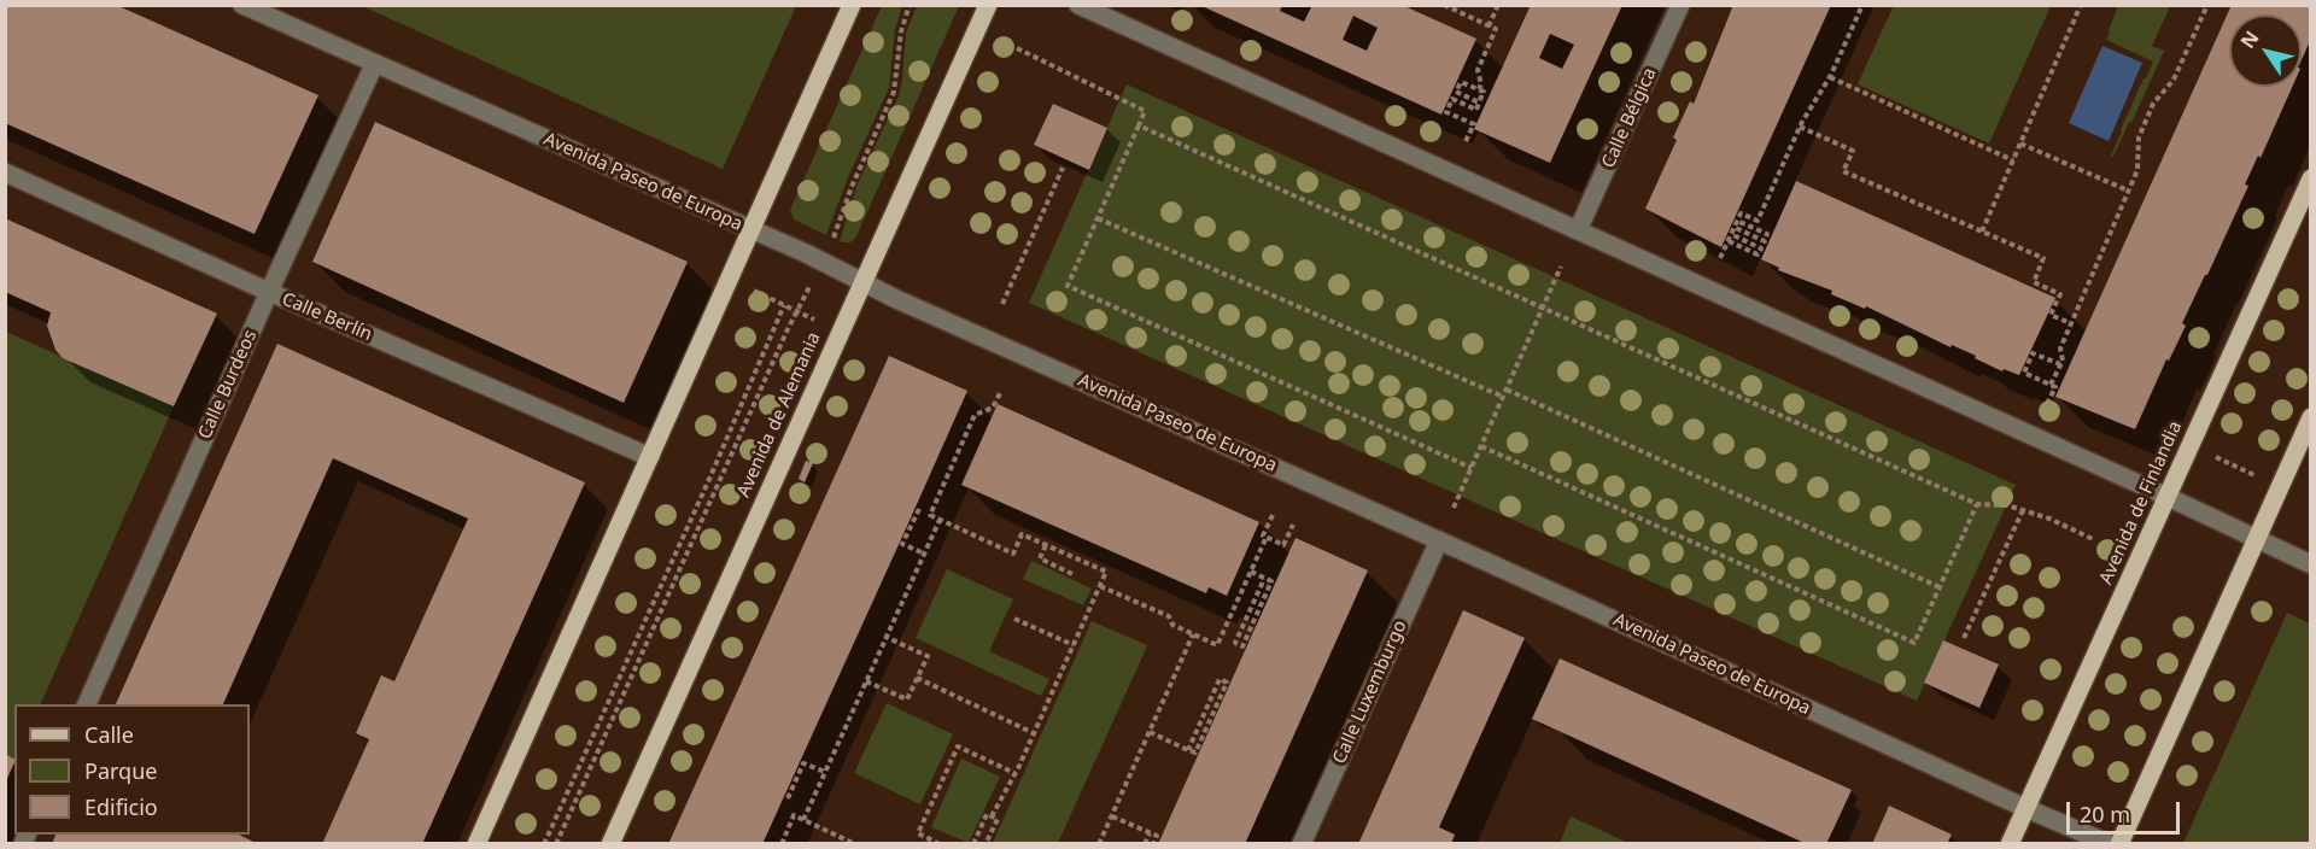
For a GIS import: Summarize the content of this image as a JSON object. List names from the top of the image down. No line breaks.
{"streets":{"main road":["Avenida de Alemania","Avenida de Finlandia"],"street":["Calle Bélgica","Avenida Paseo de Europa","Calle Berlín","Calle Burdeos","Calle Luxemburgo"]},"crossings":[["Avenida Paseo de Europa","Calle Burdeos"],["Avenida Paseo de Europa","Avenida de Alemania"],["Avenida Paseo de Europa","Avenida de Finlandia"],["Avenida Paseo de Europa","Calle Luxemburgo"],["Calle Berlín","Calle Burdeos"]],"legend":["Calle","Parque","Edificio"],"scale_bar":"20 m","north":"top left"}
